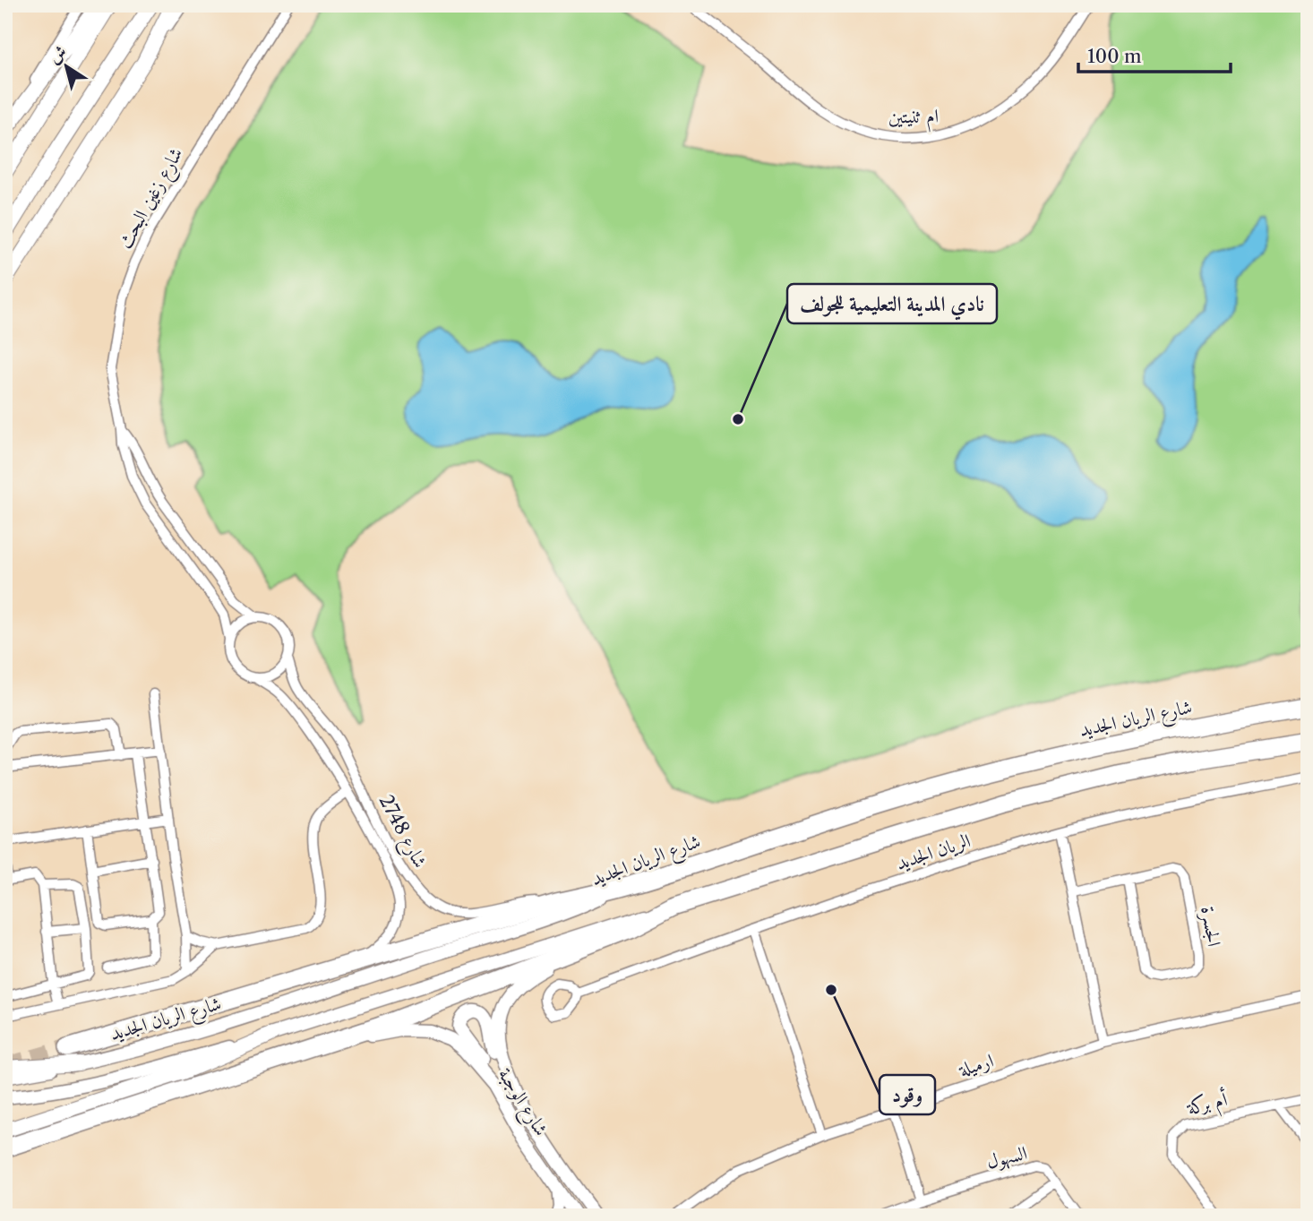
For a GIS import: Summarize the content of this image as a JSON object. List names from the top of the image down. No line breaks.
{"streets":{"highway":["شارع الريان الجديد"],"main road":["شارع الوجبة"],"street":["ام ثنيتين","شارع زغين البحث","شارع 2748","الريان الجديد","الجسرة","ارميلة","أم بركة","السهول"]},"crossings":[["شارع زغين البحث","شارع 2748"]],"places":["نادي المدينة التعليمية للجولف","وقود"],"scale_bar":"100 m","north":"top left"}
